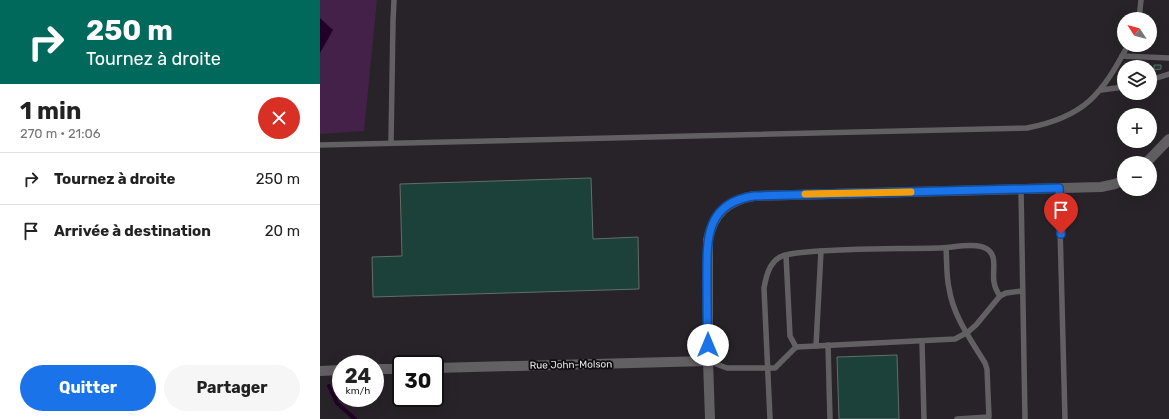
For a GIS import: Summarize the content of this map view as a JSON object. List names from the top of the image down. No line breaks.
{"streets":{"street":["Rue John-Molson"]},"north":"top left","page":{"turn":["250 m","Tournez à droite"],"map_buttons":["+","−"],"heading":["1 min","270 m · 21:06"],"list":[{"name":"Tournez à droite","value":"250 m"},{"name":"Arrivée à destination","value":"20 m"}],"speed":"24 km/h","limit":"30","buttons":["Quitter","Partager"]}}
